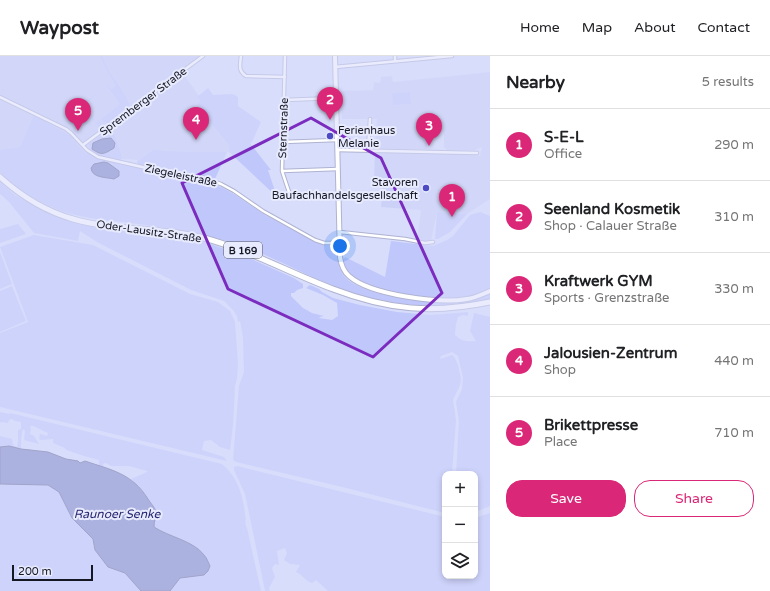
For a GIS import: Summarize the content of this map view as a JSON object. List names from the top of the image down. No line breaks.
{"streets":{"highway":["Oder-Lausitz-Straße","B 169"],"street":["Spremberger Straße","Sternstraße","Ziegeleistraße"]},"crossings":[["Spremberger Straße","Ziegeleistraße"]],"water":["Raunoer Senke"],"places":["Ferienhaus Melanie","Stavoren Baufachhandelsgesellschaft"],"scale_bar":"200 m","page":{"header":"Waypost","nav":["Home","Map","About","Contact"],"heading":["Nearby","5 results"],"pins":["2","5","4","3","1"],"list":[{"mark":"1","name":"S-E-L","note":"Office","value":"290 m"},{"mark":"2","name":"Seenland Kosmetik","note":"Shop · Calauer Straße","value":"310 m"},{"mark":"3","name":"Kraftwerk GYM","note":"Sports · Grenzstraße","value":"330 m"},{"mark":"4","name":"Jalousien-Zentrum","note":"Shop","value":"440 m"},{"mark":"5","name":"Brikettpresse","note":"Place","value":"710 m"}],"buttons":["Save","Share"],"map_buttons":["+","−"],"scale":"200 m"}}
